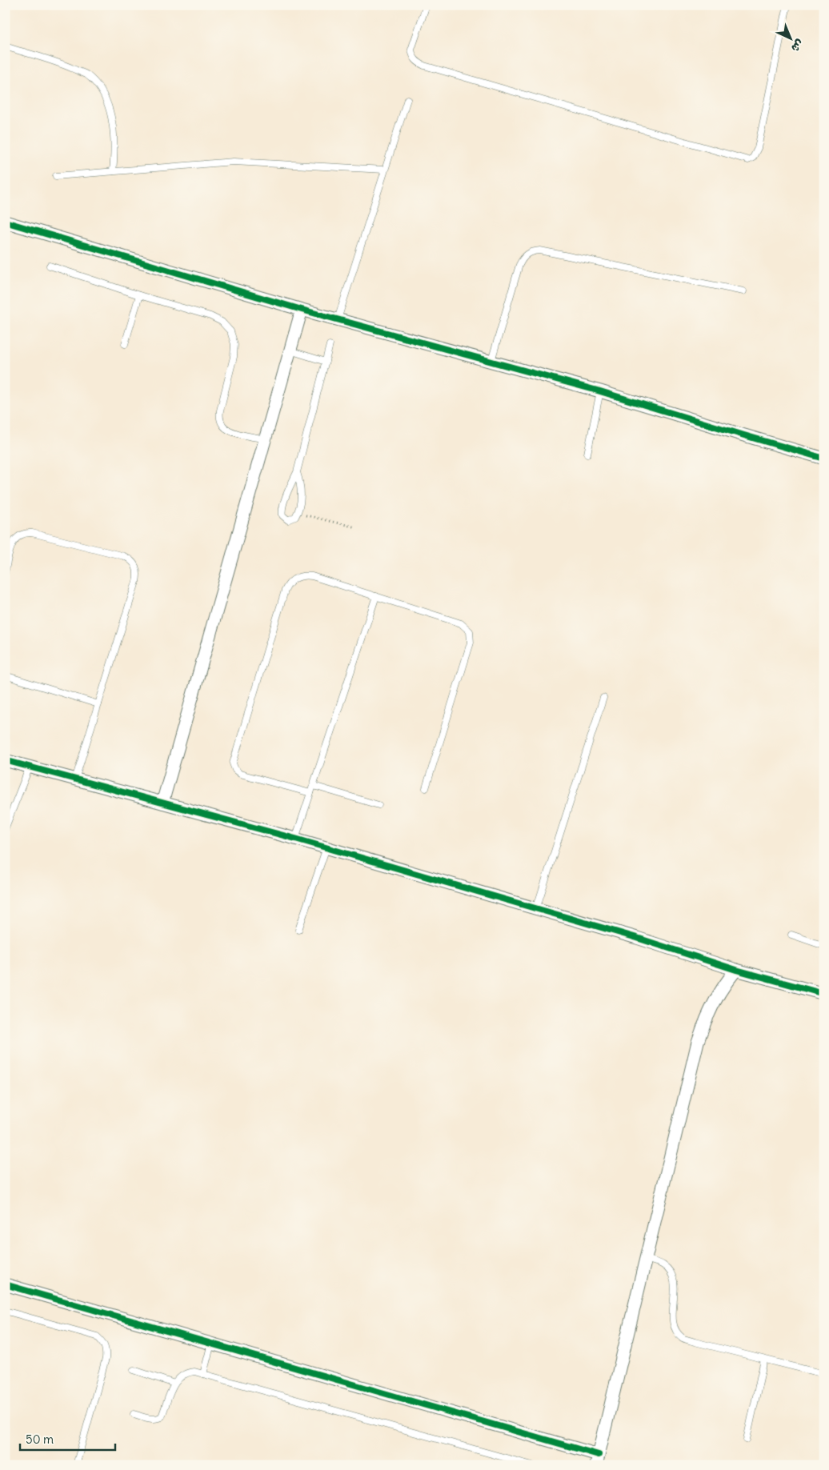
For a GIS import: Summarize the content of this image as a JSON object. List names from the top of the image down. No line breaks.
{"scale_bar":"50 m","north":"bottom right"}
